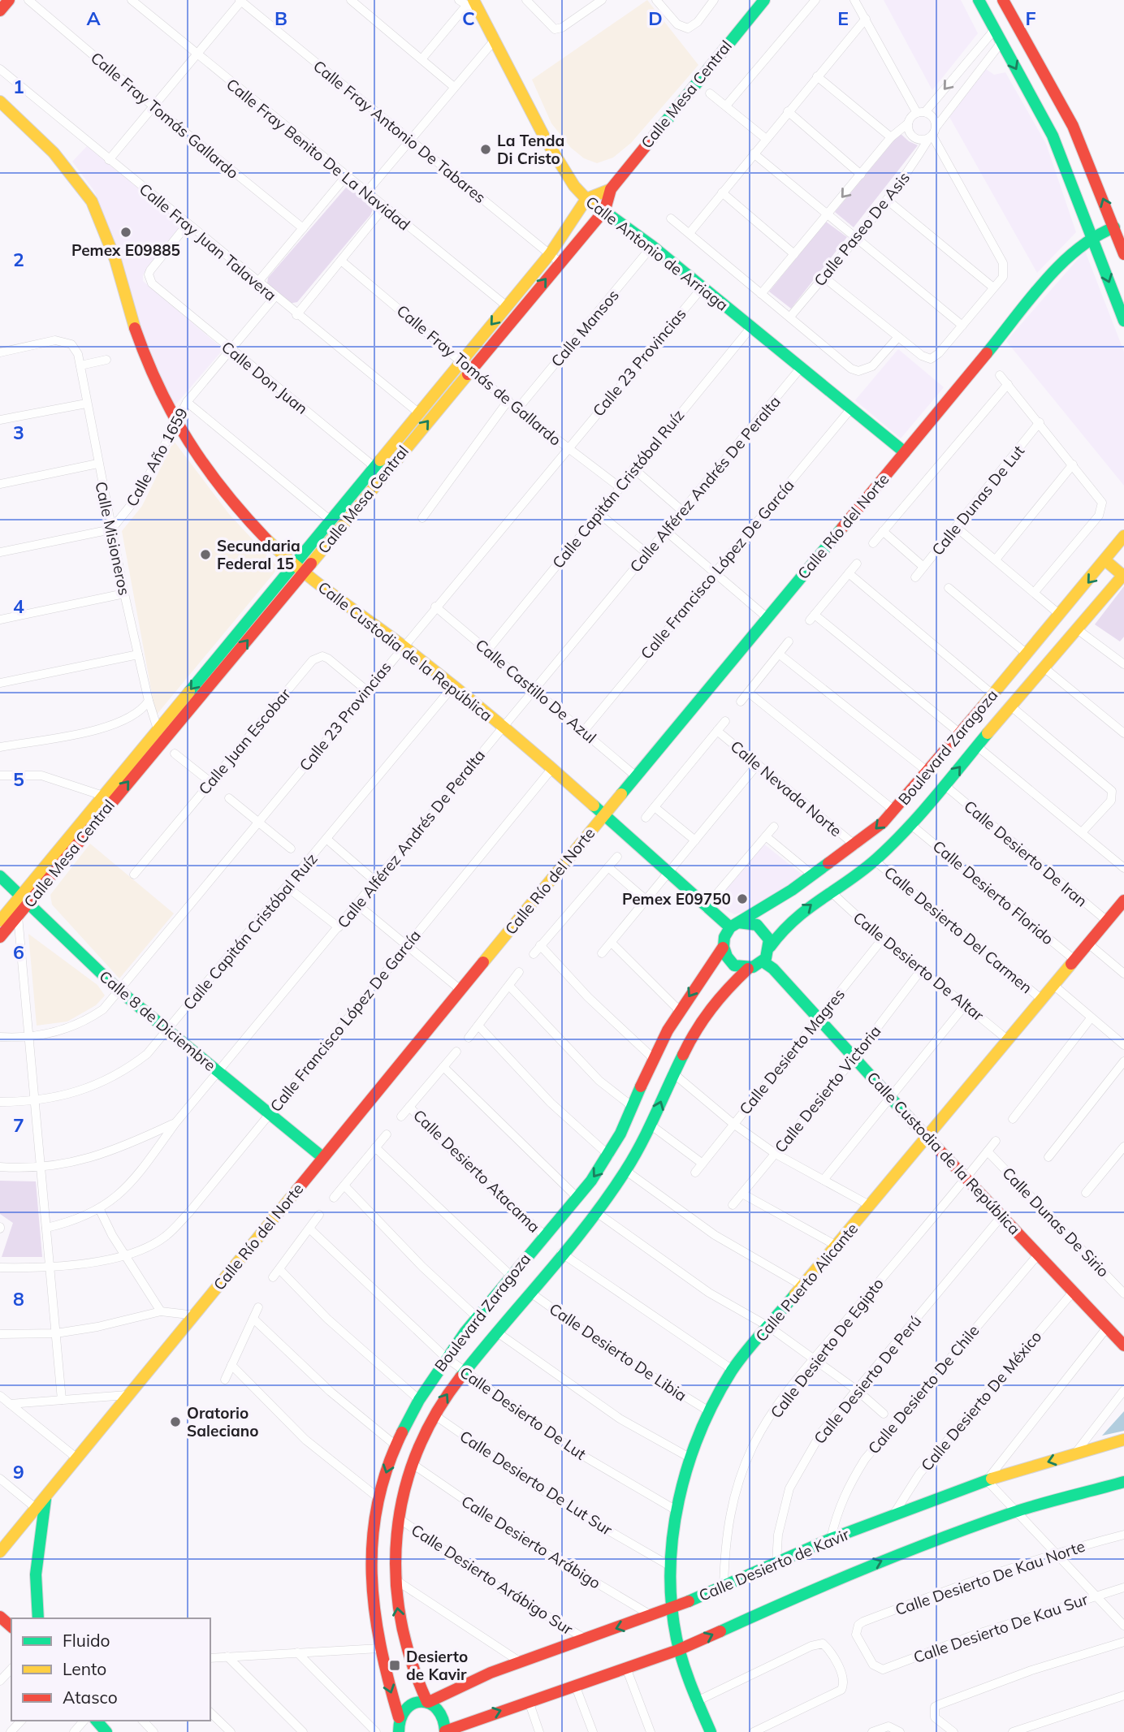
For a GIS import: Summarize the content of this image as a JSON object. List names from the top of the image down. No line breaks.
{"streets":{"main road":["Calle Mesa Central","Calle Antonio de Arriaga","Calle Río del Norte","Calle Custodia de la República","Boulevard Zaragoza","Calle 8 de Diciembre","Calle Puerto Alicante","Calle Desierto de Kavir"],"street":["Calle Fray Tomás Gallardo","Calle Fray Antonio De Tabares","Calle Fray Benito De La Navidad","Calle Paseo De Asis","Calle Fray Juan Talavera","Calle Mansos","Calle 23 Provincias","Calle Fray Tomás de Gallardo","Calle Don Juan","Calle Año 1659","Calle Alférez Andrés De Peralta","Calle Capitán Cristóbal Ruíz","Calle Dunas De Lut","Calle Misioneros","Calle Francisco López De García","Calle Castillo De Azul","Calle Juan Escobar","Calle Nevada Norte","Calle Desierto De Iran","Calle Desierto Florido","Calle Desierto Del Carmen","Calle Desierto De Altar","Calle Desierto Magres","Calle Desierto Victoria","Calle Desierto Atacama","Calle Dunas De Sirio","Calle Desierto De Egipto","Calle Desierto De Libia","Calle Desierto De Perú","Calle Desierto De Chile","Calle Desierto De México","Calle Desierto De Lut","Calle Desierto De Lut Sur","Calle Desierto Arábigo","Calle Desierto De Kau Norte","Calle Desierto Arábigo Sur","Calle Desierto De Kau Sur"]},"crossings":[["Calle Mesa Central","Calle Fray Antonio De Tabares"],["Calle Mesa Central","Calle Fray Benito De La Navidad"],["Calle Mesa Central","Calle Fray Juan Talavera"],["Calle Mesa Central","Calle Antonio de Arriaga"],["Calle Mesa Central","Calle Fray Tomás de Gallardo"],["Calle Mesa Central","Calle Don Juan"],["Calle Mesa Central","Calle Misioneros"],["Calle Mesa Central","Calle Custodia de la República"],["Calle Mesa Central","Calle 8 de Diciembre"],["Calle Fray Juan Talavera","Calle Don Juan"],["Calle Fray Juan Talavera","Calle Año 1659"],["Calle Antonio de Arriaga","Calle Mansos"],["Calle Antonio de Arriaga","Calle 23 Provincias"],["Calle Antonio de Arriaga","Calle Alférez Andrés De Peralta"],["Calle Antonio de Arriaga","Calle Capitán Cristóbal Ruíz"],["Calle Antonio de Arriaga","Calle Río del Norte"],["Calle Antonio de Arriaga","Calle Francisco López De García"],["Calle Mansos","Calle Fray Tomás de Gallardo"],["Calle 23 Provincias","Calle Fray Tomás de Gallardo"],["Calle 23 Provincias","Calle Custodia de la República"],["Calle 23 Provincias","Calle Castillo De Azul"],["Calle 23 Provincias","Calle Juan Escobar"],["Calle 23 Provincias","Calle 8 de Diciembre"],["Calle Fray Tomás de Gallardo","Calle Capitán Cristóbal Ruíz"],["Calle Don Juan","Calle Año 1659"],["Calle Año 1659","Calle Misioneros"],["Calle Año 1659","Calle Custodia de la República"],["Calle Alférez Andrés De Peralta","Calle Custodia de la República"],["Calle Alférez Andrés De Peralta","Calle Castillo De Azul"],["Calle Alférez Andrés De Peralta","Calle 8 de Diciembre"],["Calle Capitán Cristóbal Ruíz","Calle Custodia de la República"],["Calle Capitán Cristóbal Ruíz","Calle Castillo De Azul"],["Calle Capitán Cristóbal Ruíz","Calle 8 de Diciembre"],["Calle Río del Norte","Calle Custodia de la República"],["Calle Río del Norte","Calle Castillo De Azul"],["Calle Río del Norte","Calle 8 de Diciembre"],["Calle Francisco López De García","Calle Custodia de la República"],["Calle Francisco López De García","Calle Castillo De Azul"],["Calle Francisco López De García","Calle 8 de Diciembre"],["Calle Custodia de la República","Boulevard Zaragoza"],["Calle Custodia de la República","Calle Desierto Magres"],["Calle Custodia de la República","Calle Desierto Victoria"],["Calle Custodia de la República","Calle Puerto Alicante"],["Calle Custodia de la República","Calle Desierto De Egipto"],["Calle Custodia de la República","Calle Desierto De Perú"],["Calle Custodia de la República","Calle Desierto De Chile"],["Calle Custodia de la República","Calle Desierto De México"],["Boulevard Zaragoza","Calle Nevada Norte"],["Boulevard Zaragoza","Calle Desierto De Iran"],["Boulevard Zaragoza","Calle Desierto Florido"],["Boulevard Zaragoza","Calle Desierto Del Carmen"],["Boulevard Zaragoza","Calle Desierto De Altar"],["Boulevard Zaragoza","Calle Desierto Atacama"],["Boulevard Zaragoza","Calle Desierto De Libia"],["Boulevard Zaragoza","Calle Desierto De Lut"],["Boulevard Zaragoza","Calle Desierto De Lut Sur"],["Boulevard Zaragoza","Calle Desierto Arábigo"],["Boulevard Zaragoza","Calle Desierto de Kavir"],["Boulevard Zaragoza","Calle Desierto Arábigo Sur"],["Calle Desierto De Iran","Calle Puerto Alicante"],["Calle Desierto Florido","Calle Puerto Alicante"],["Calle Desierto Del Carmen","Calle Puerto Alicante"],["Calle Desierto De Altar","Calle Desierto Magres"],["Calle Desierto De Altar","Calle Desierto Victoria"],["Calle Desierto De Altar","Calle Puerto Alicante"],["Calle Dunas De Sirio","Calle Desierto De Egipto"],["Calle Puerto Alicante","Calle Desierto De Libia"],["Calle Puerto Alicante","Calle Desierto De Lut"],["Calle Puerto Alicante","Calle Desierto De Lut Sur"],["Calle Puerto Alicante","Calle Desierto de Kavir"],["Calle Desierto De Egipto","Calle Desierto de Kavir"],["Calle Desierto De Perú","Calle Desierto de Kavir"],["Calle Desierto De Chile","Calle Desierto de Kavir"],["Calle Desierto De México","Calle Desierto de Kavir"],["Calle Desierto Arábigo","Calle Desierto de Kavir"],["Calle Desierto de Kavir","Calle Desierto Arábigo Sur"],["Calle Desierto De Kau Norte","Calle Desierto De Kau Sur"]],"places":{"other":["La Tenda Di Cristo","Pemex E09885","Secundaria Federal 15","Pemex E09750","Oratorio Saleciano"],"transit":["Desierto de Kavir"]},"legend":["Fluido","Lento","Atasco"],"grid":{"columns":["A","B","C","D","E","F"],"rows":["1","2","3","4","5","6","7","8","9"]}}
